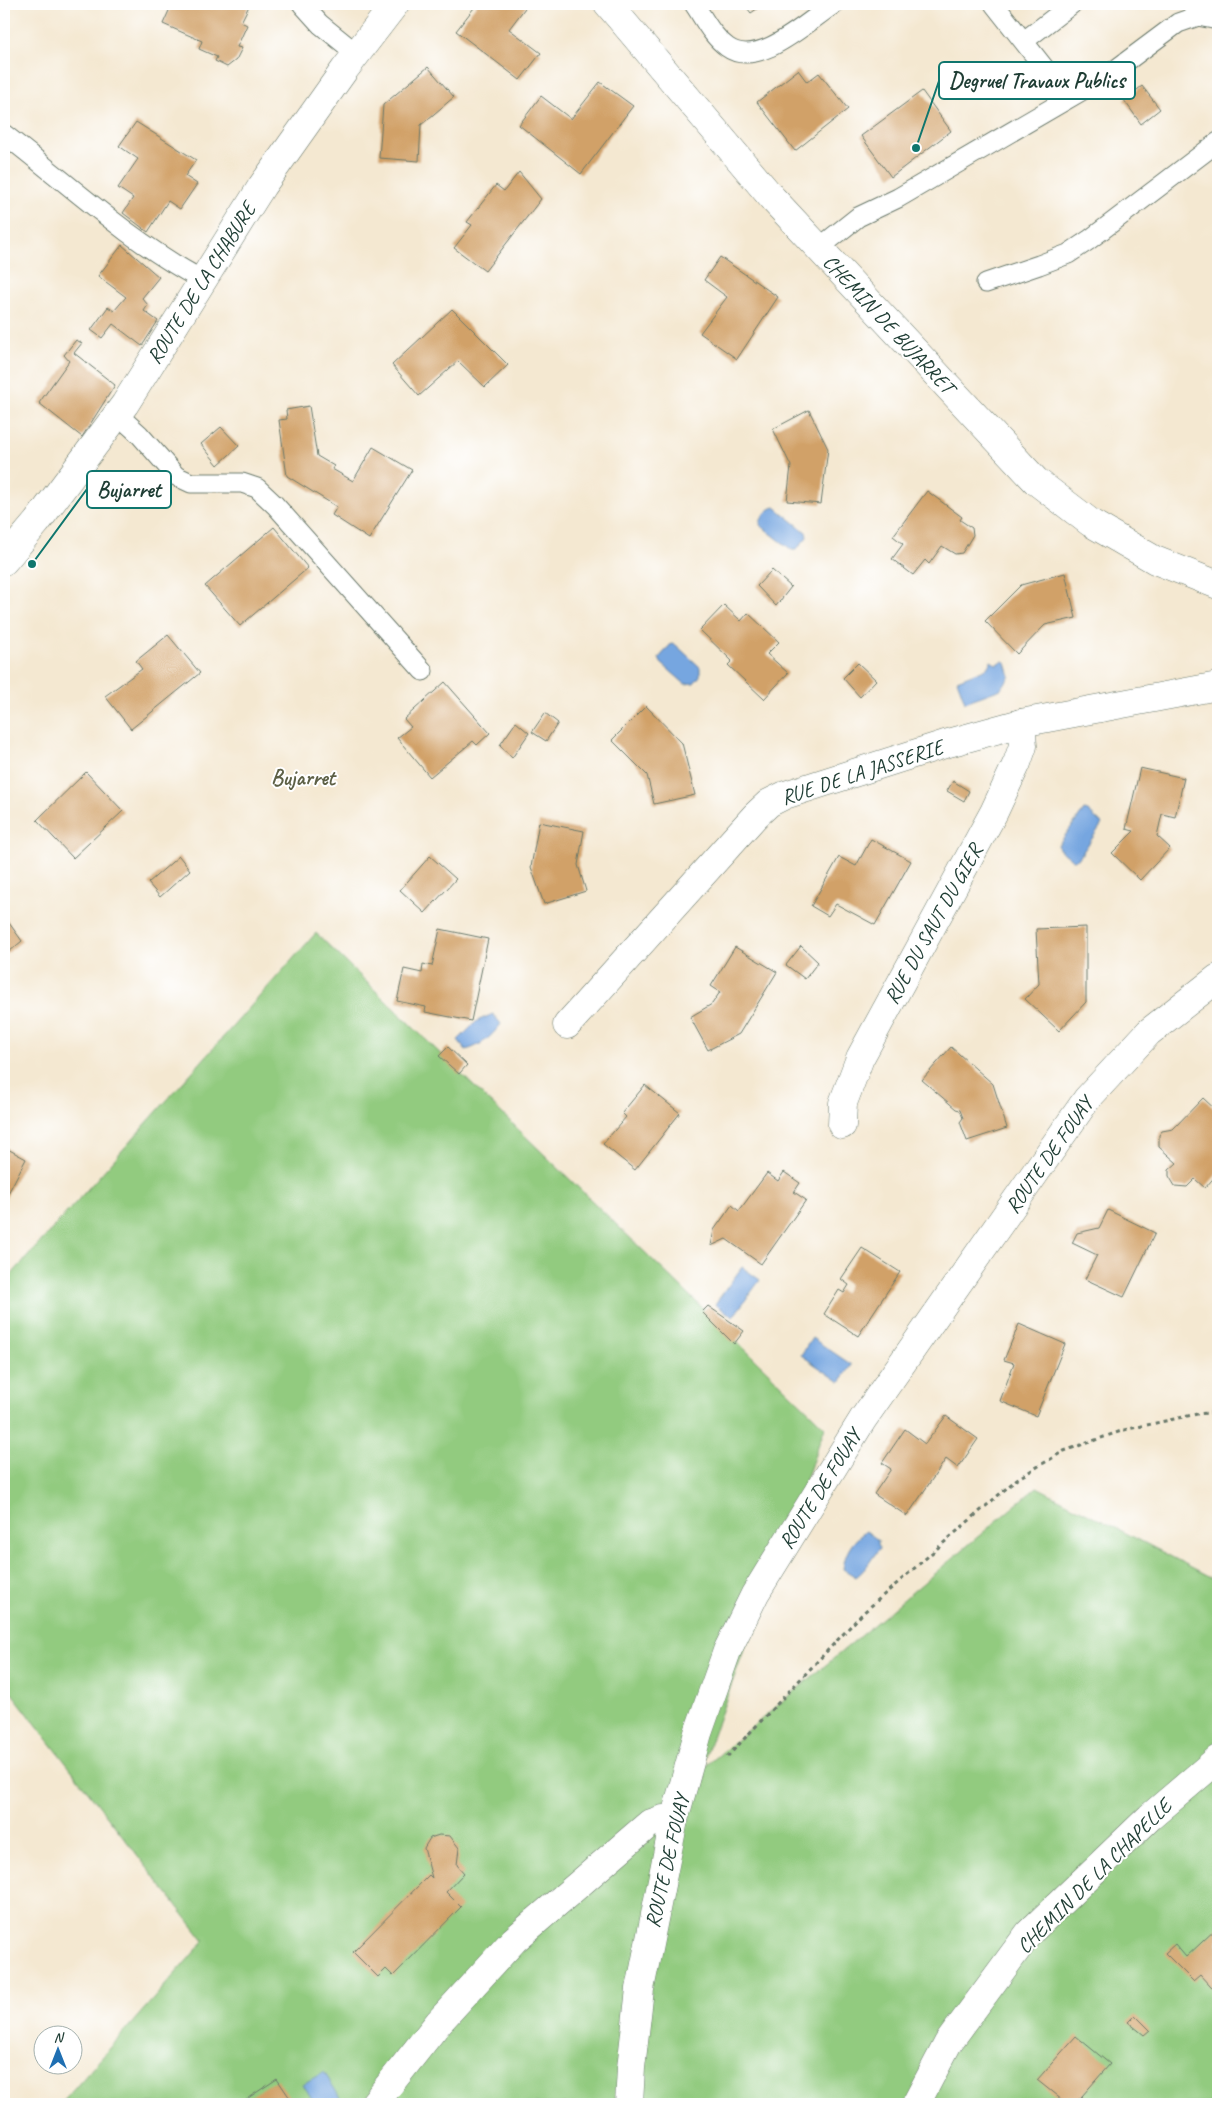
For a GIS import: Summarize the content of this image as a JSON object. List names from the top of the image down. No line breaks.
{"streets":{"street":["ROUTE DE LA CHABURE","CHEMIN DE BUJARRET","RUE DE LA JASSERIE","RUE DU SAUT DU GIER","ROUTE DE FOUAY","CHEMIN DE LA CHAPELLE"]},"crossings":[["RUE DE LA JASSERIE","RUE DU SAUT DU GIER"]],"districts":["Bujarret"],"places":["Degruel Travaux Publics","Bujarret"],"north":"top"}
